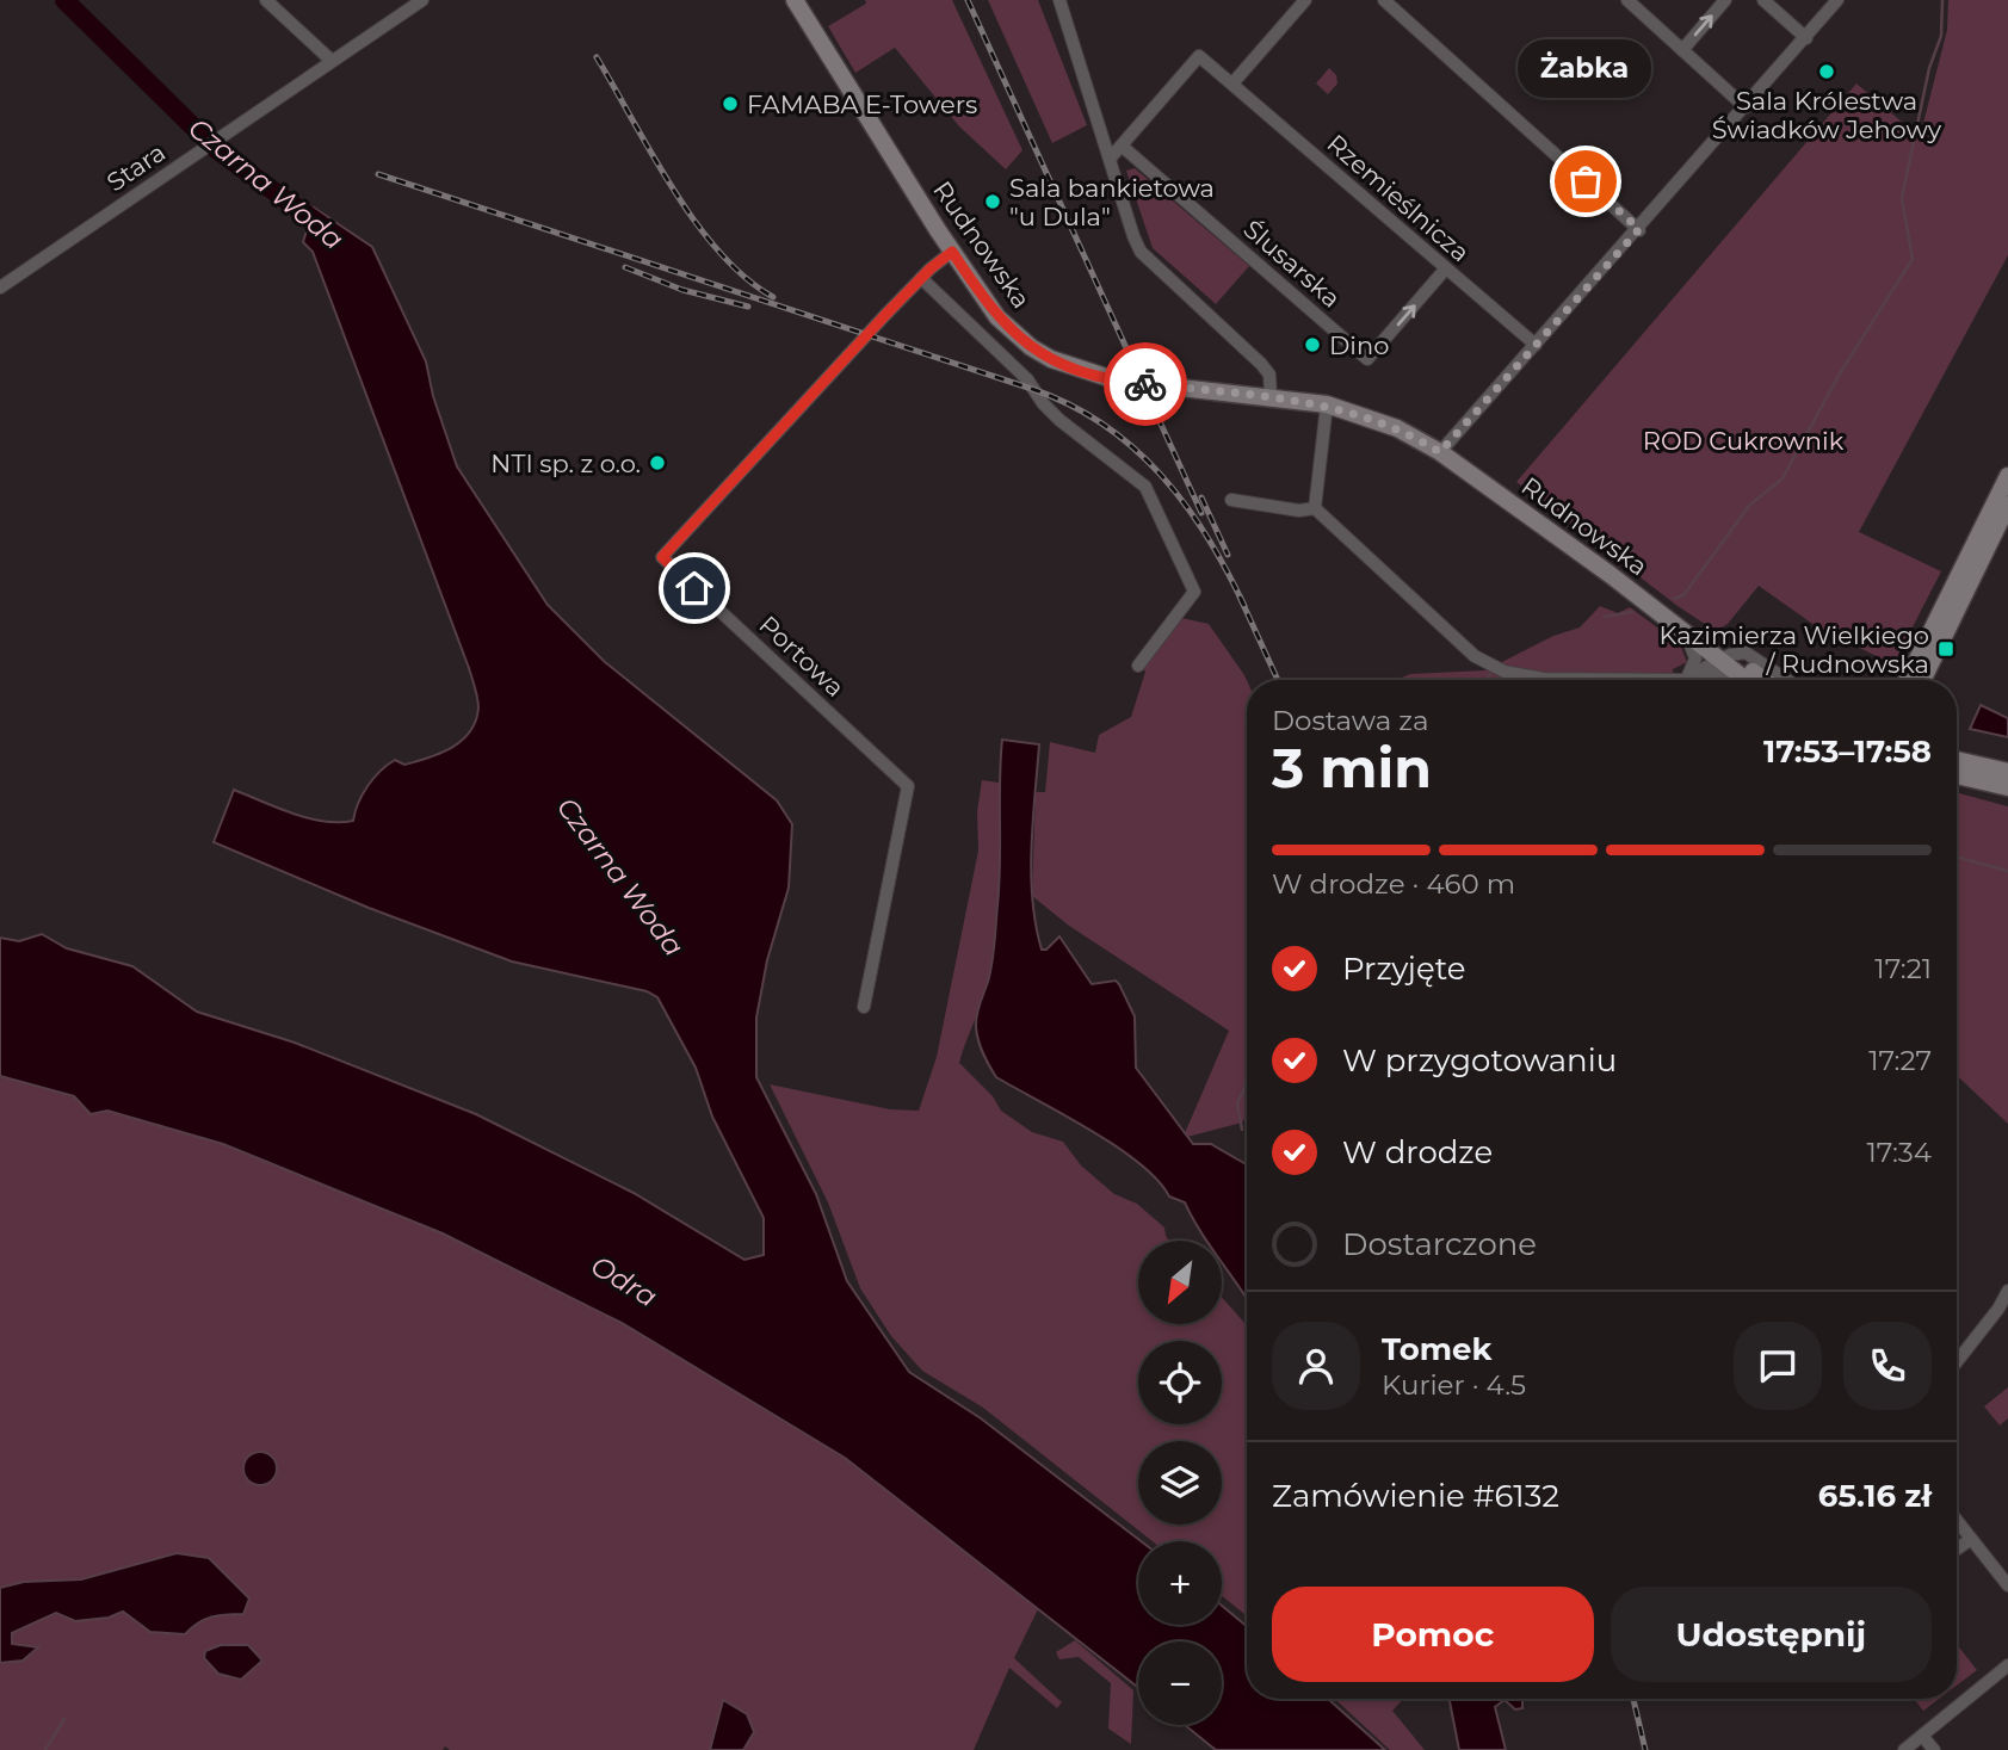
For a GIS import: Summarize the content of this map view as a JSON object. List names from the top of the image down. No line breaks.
{"streets":{"main road":["Rudnowska"],"street":["Stara","Rzemieślnicza","Ślusarska","Portowa"]},"crossings":[["Rzemieślnicza","Ślusarska"],["Rudnowska","Portowa"]],"water":["Czarna Woda","Odra"],"parks":["ROD Cukrownik"],"places":{"other":["Sala Królestwa Świadków Jehowy","FAMABA E-Towers","Żabka","Sala bankietowa \"u Dula\"","Dino","NTI sp. z o.o."],"transit":["Kazimierza Wielkiego / Rudnowska"]},"north":"bottom left","page":{"bubble":"Żabka","heading":["3 min","Dostawa za","17:53–17:58"],"panel":["Tomek","Kurier · 4.5","Zamówienie #6132","65.16 zł"],"bar":"W drodze · 460 m","list":[["Przyjęte","17:21"],["W przygotowaniu","17:27"],["W drodze","17:34"],"Dostarczone"],"map_buttons":["+","−"],"buttons":["Pomoc","Udostępnij"]}}
